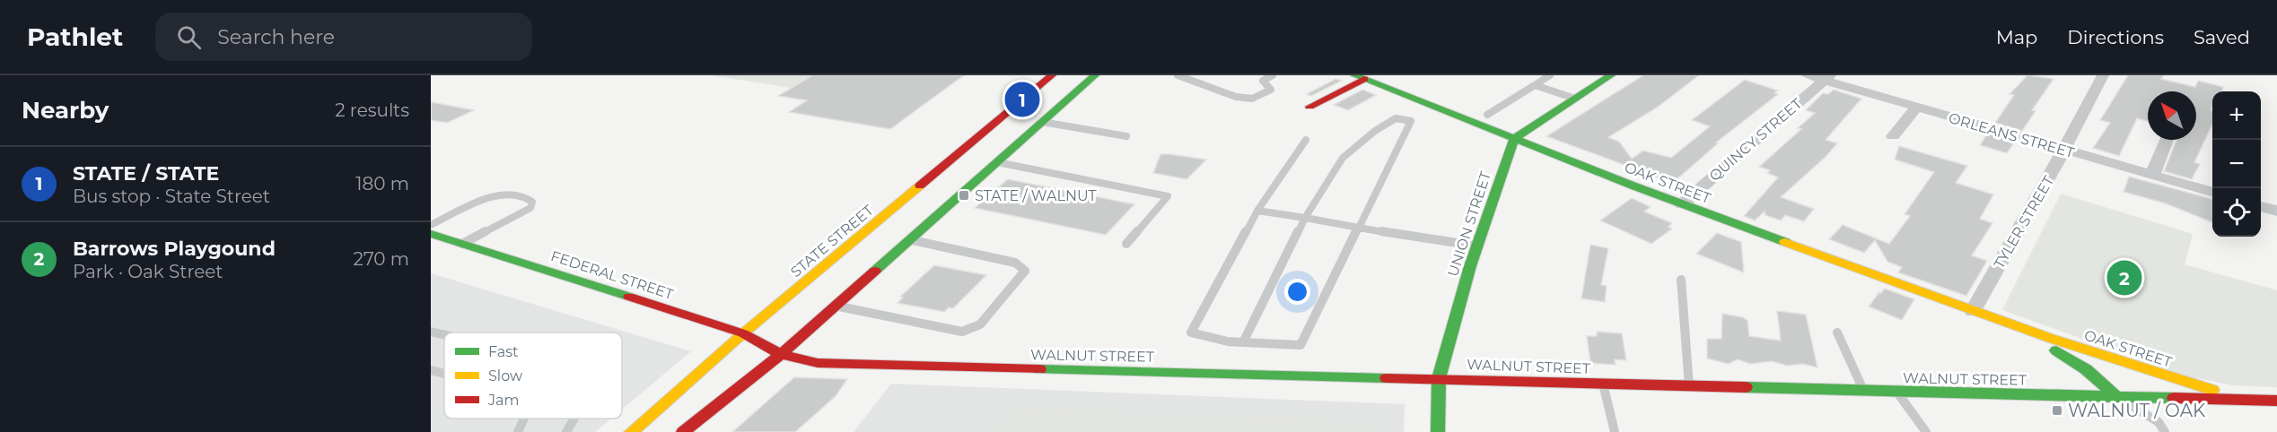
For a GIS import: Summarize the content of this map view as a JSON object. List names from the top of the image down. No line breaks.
{"streets":{"main road":["OAK STREET","UNION STREET","STATE STREET","FEDERAL STREET","WALNUT STREET"],"street":["ORLEANS STREET","QUINCY STREET","TYLER STREET"]},"crossings":[["ORLEANS STREET","QUINCY STREET"],["ORLEANS STREET","TYLER STREET"],["QUINCY STREET","OAK STREET"],["OAK STREET","TYLER STREET"],["OAK STREET","UNION STREET"],["OAK STREET","WALNUT STREET"],["UNION STREET","WALNUT STREET"],["STATE STREET","FEDERAL STREET"],["FEDERAL STREET","WALNUT STREET"]],"places":{"transit":["STATE / WALNUT","WALNUT / OAK"]},"legend":["Fast","Slow","Jam"],"north":"top left","page":{"header":"Pathlet","search":"Search here","nav":["Map","Directions","Saved"],"heading":["Nearby","2 results"],"pins":["1","2"],"map_buttons":["+","−"],"list":[{"mark":"1","name":"STATE / STATE","note":"Bus stop · State Street","value":"180 m"},{"mark":"2","name":"Barrows Playgound","note":"Park · Oak Street","value":"270 m"}]}}
